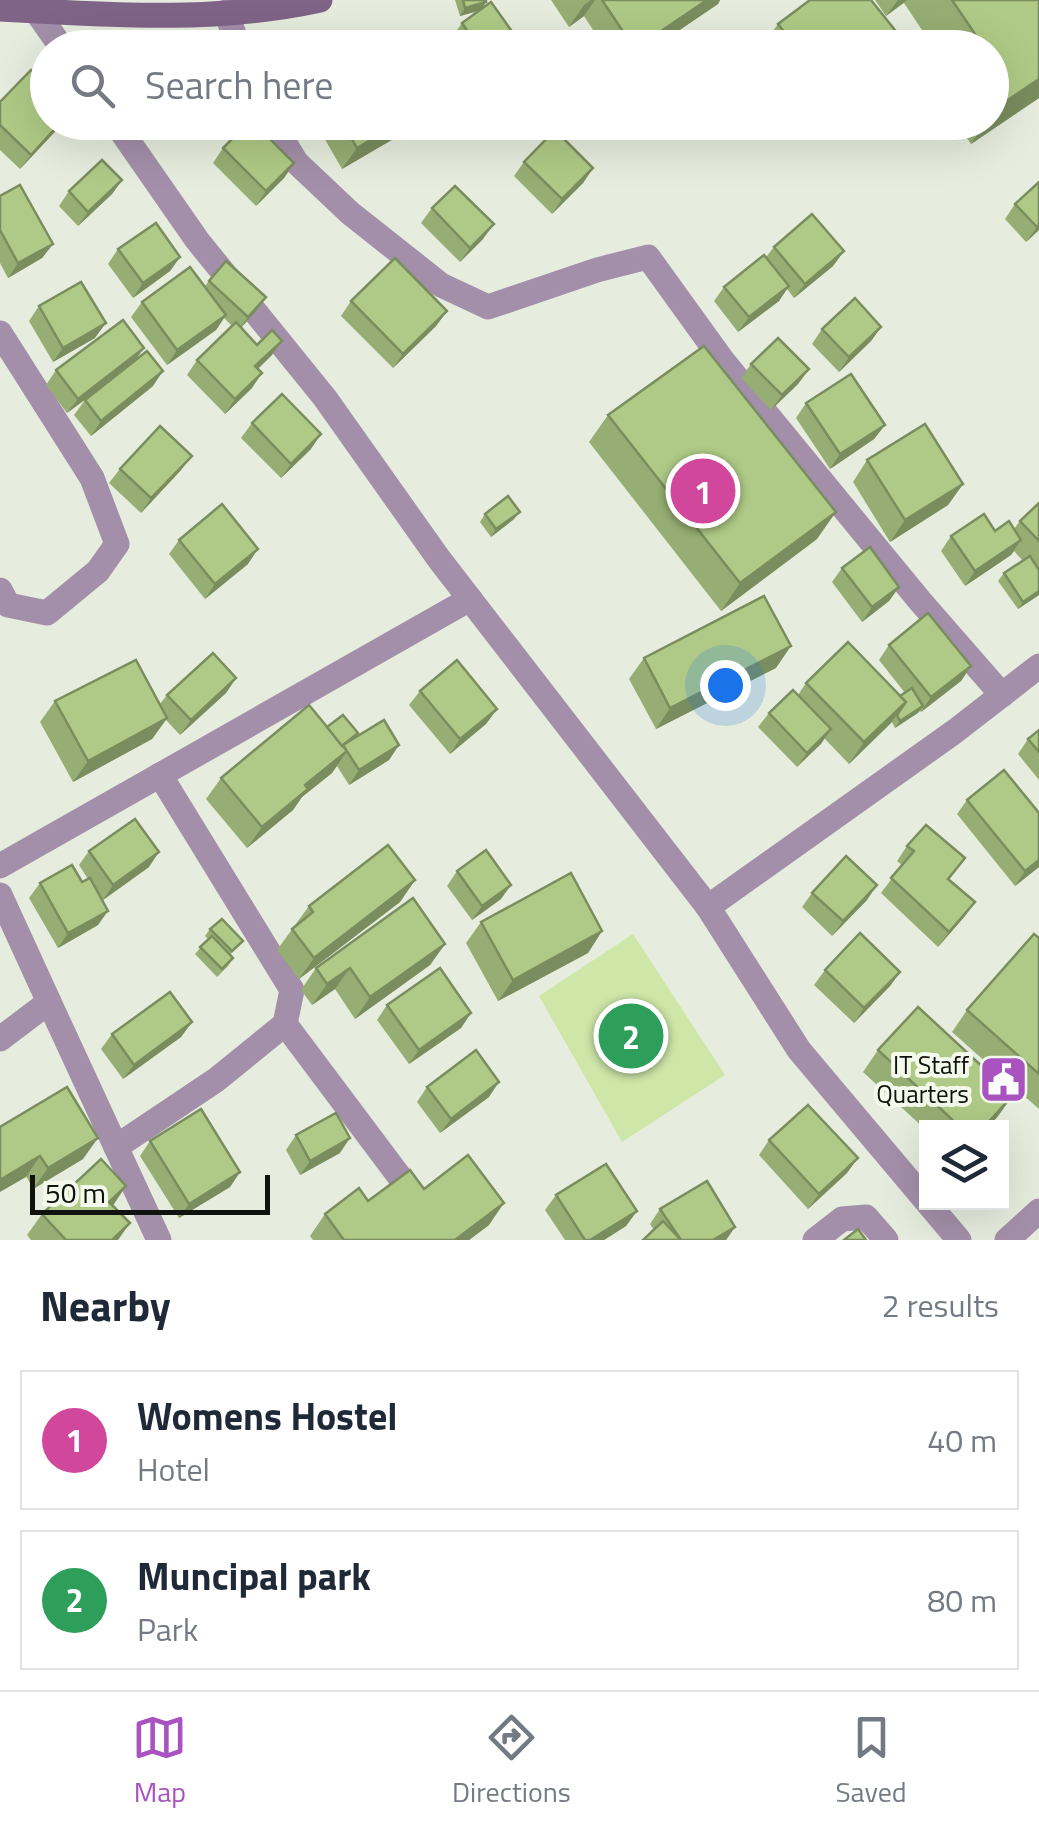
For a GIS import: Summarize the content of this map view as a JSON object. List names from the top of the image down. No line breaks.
{"places":{"public building":["IT Staff Quarters"]},"scale_bar":"50 m","page":{"search":"Search here","pins":["1","2"],"scale":"50 m","heading":["Nearby","2 results"],"list":[{"mark":"1","name":"Womens Hostel","note":"Hotel","value":"40 m"},{"mark":"2","name":"Muncipal park","note":"Park","value":"80 m"}],"nav":["Map","Directions","Saved"]}}
